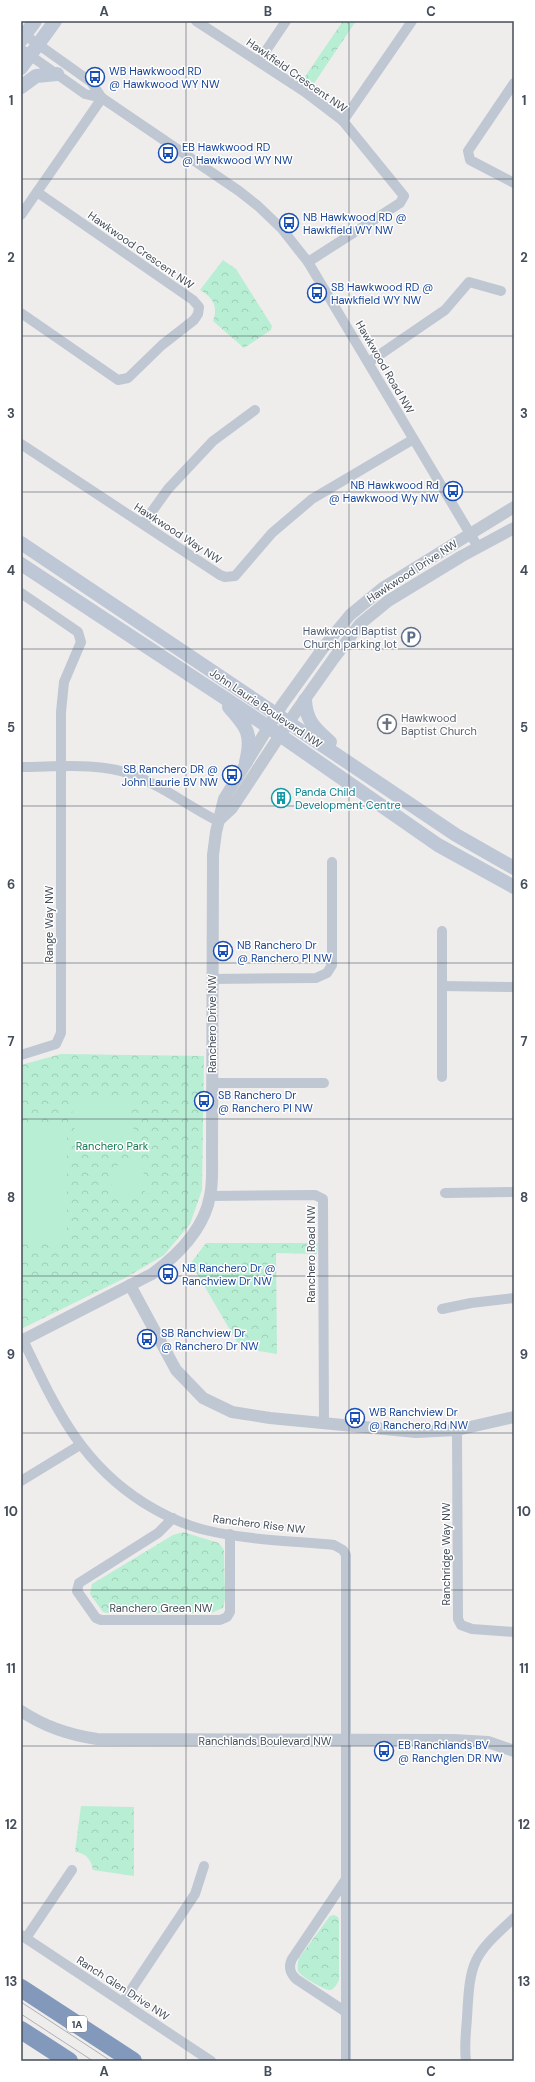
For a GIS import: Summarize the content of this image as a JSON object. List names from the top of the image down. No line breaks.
{"streets":{"highway":["1A"],"main road":["John Laurie Boulevard NW"],"street":["Hawkfield Crescent NW","Hawkwood Crescent NW","Hawkwood Road NW","Hawkwood Way NW","Hawkwood Drive NW","Range Way NW","Ranchero Drive NW","Ranchero Road NW","Ranchero Rise NW","Ranchridge Way NW","Ranchero Green NW","Ranchlands Boulevard NW","Ranch Glen Drive NW"]},"crossings":[["Hawkfield Crescent NW","Hawkwood Road NW"],["Hawkwood Road NW","Hawkwood Way NW"],["Hawkwood Road NW","Hawkwood Drive NW"],["Hawkwood Drive NW","John Laurie Boulevard NW"],["Hawkwood Drive NW","Ranchero Drive NW"],["John Laurie Boulevard NW","Ranchero Drive NW"],["Ranchero Drive NW","Ranchero Road NW"],["Ranchero Drive NW","Ranchero Rise NW"],["Ranchero Rise NW","Ranchero Green NW"],["Ranchero Rise NW","Ranchlands Boulevard NW"]],"parks":["Ranchero Park"],"places":{"bus stop":["WB Hawkwood RD @ Hawkwood WY NW","EB Hawkwood RD @ Hawkwood WY NW","NB Hawkwood RD @ Hawkfield WY NW","SB Hawkwood RD @ Hawkfield WY NW","NB Hawkwood Rd @ Hawkwood Wy NW","SB Ranchero DR @ John Laurie BV NW","NB Ranchero Dr @ Ranchero Pl NW","SB Ranchero Dr @ Ranchero Pl NW","NB Ranchero Dr @ Ranchview Dr NW","SB Ranchview Dr @ Ranchero Dr NW","WB Ranchview Dr @ Ranchero Rd NW","EB Ranchlands BV @ Ranchglen DR NW"],"parking":["Hawkwood Baptist Church parking lot"],"church":["Hawkwood Baptist Church"],"building":["Panda Child Development Centre"]},"grid":{"columns":["A","B","C"],"rows":["1","2","3","4","5","6","7","8","9","10","11","12","13"]}}
